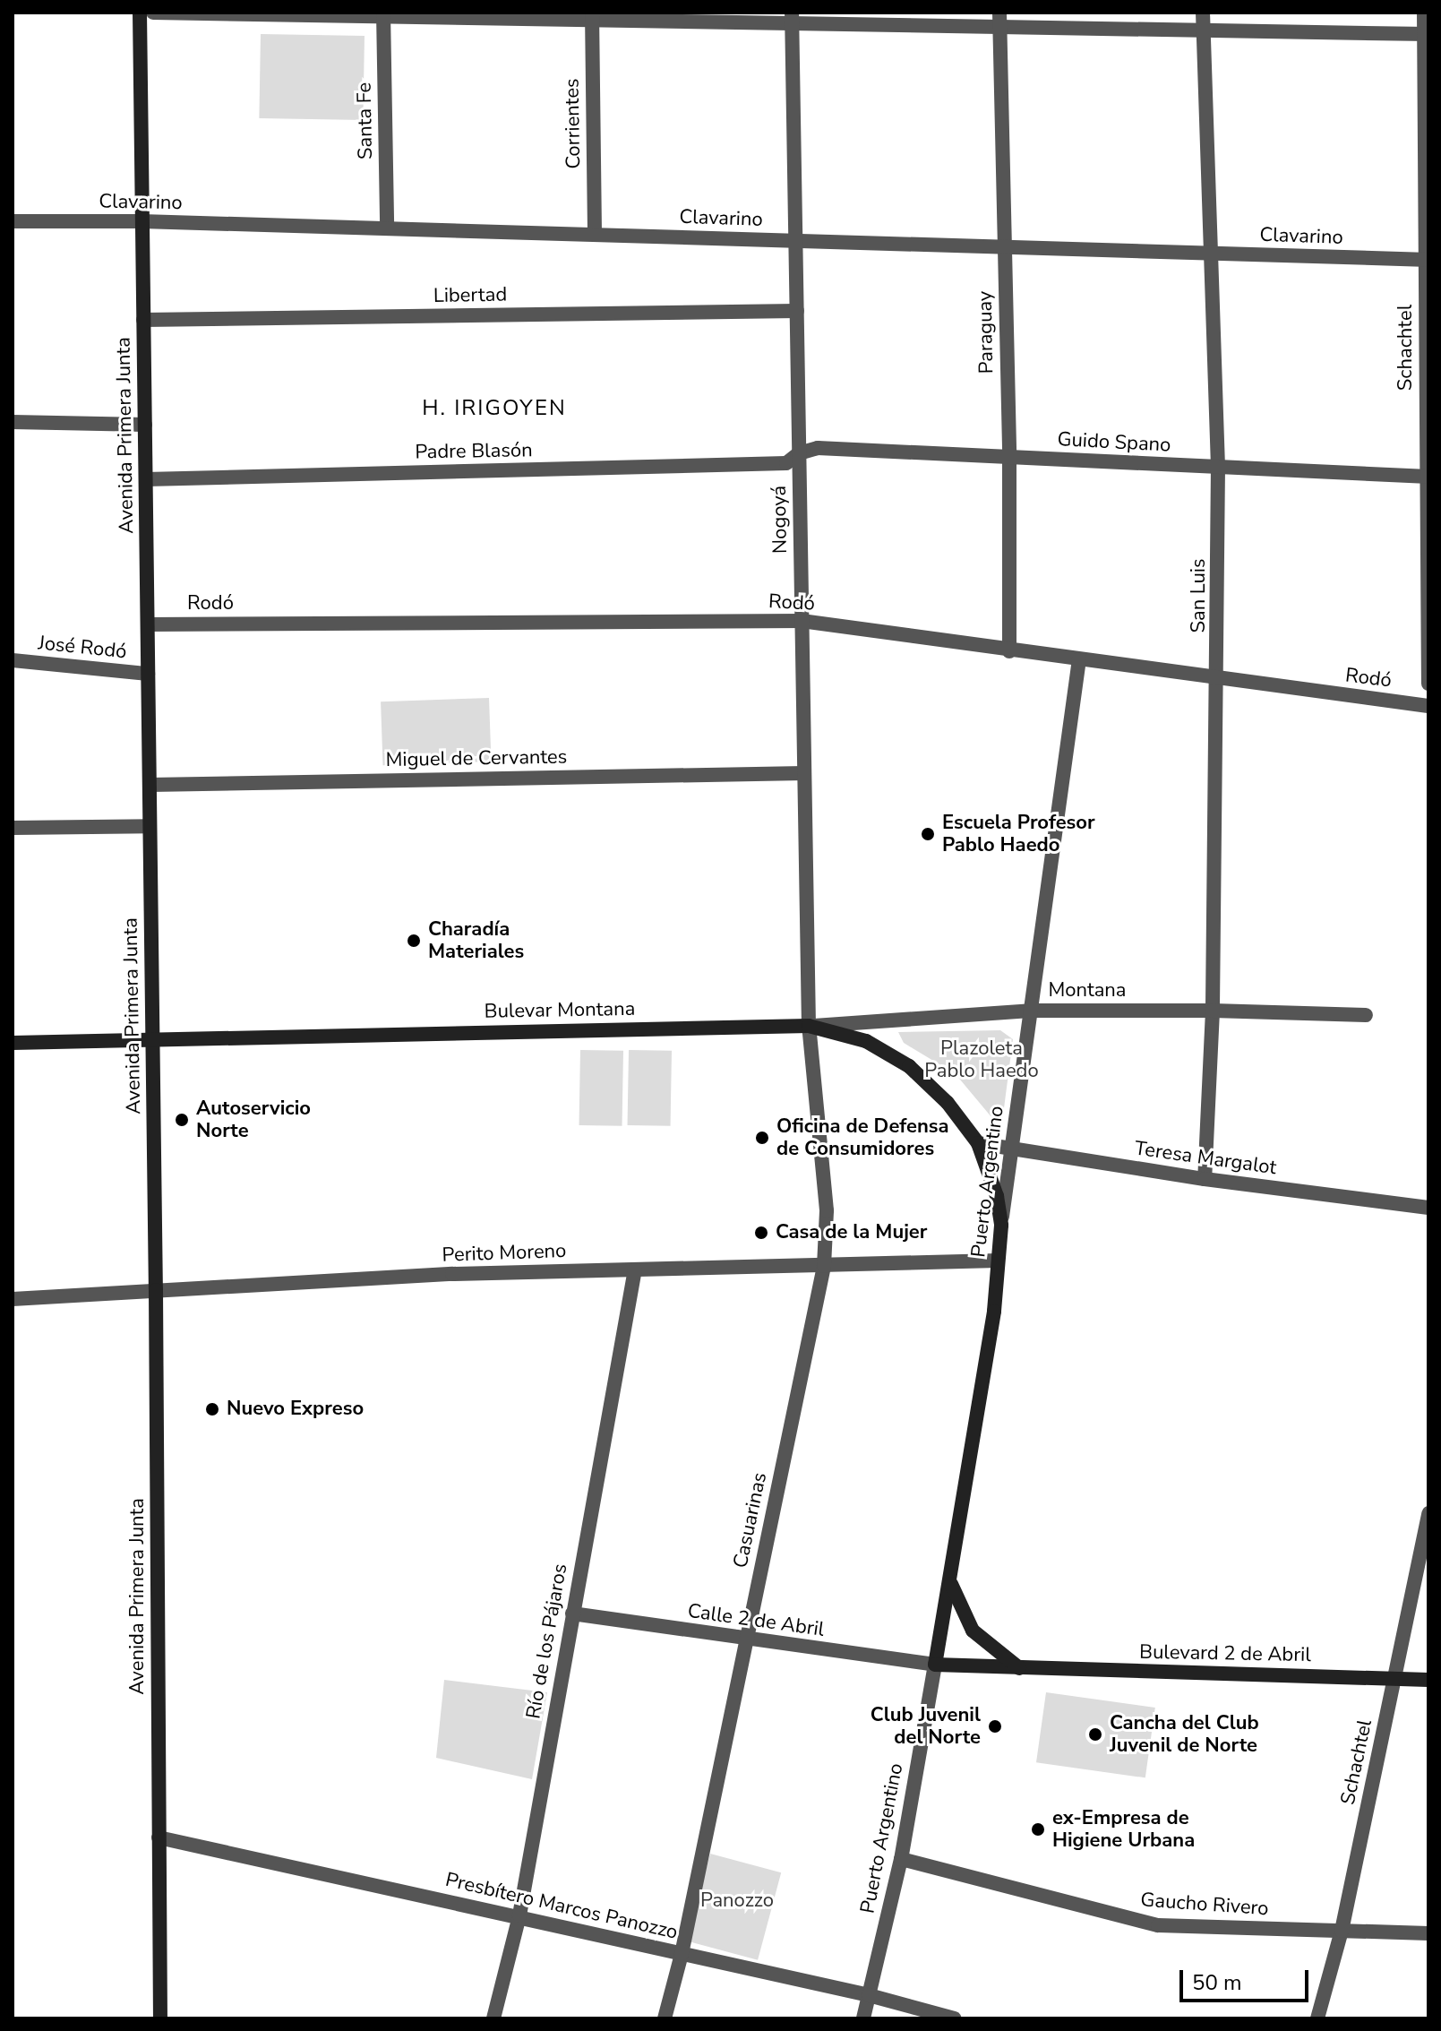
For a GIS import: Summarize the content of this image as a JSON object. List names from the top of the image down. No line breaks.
{"streets":{"main road":["Avenida Primera Junta","Bulevar Montana","Puerto Argentino","Bulevard 2 de Abril"],"street":["Santa Fe","Corrientes","Clavarino","Libertad","Paraguay","Schachtel","Guido Spano","Padre Blasón","Nogoyá","San Luis","Rodó","José Rodó","Miguel de Cervantes","Montana","Teresa Margalot","Perito Moreno","Casuarinas","Calle 2 de Abril","Río de los Pájaros","Gaucho Rivero","Presbítero Marcos Panozzo"]},"crossings":[["Santa Fe","Clavarino"],["Corrientes","Clavarino"],["Clavarino","Paraguay"],["Clavarino","Schachtel"],["Clavarino","Avenida Primera Junta"],["Clavarino","Nogoyá"],["Clavarino","San Luis"],["Libertad","Avenida Primera Junta"],["Libertad","Nogoyá"],["Paraguay","Guido Spano"],["Paraguay","Rodó"],["Schachtel","Guido Spano"],["Schachtel","Bulevard 2 de Abril"],["Schachtel","Gaucho Rivero"],["Avenida Primera Junta","Padre Blasón"],["Avenida Primera Junta","Rodó"],["Avenida Primera Junta","José Rodó"],["Avenida Primera Junta","Miguel de Cervantes"],["Avenida Primera Junta","Bulevar Montana"],["Avenida Primera Junta","Perito Moreno"],["Avenida Primera Junta","Presbítero Marcos Panozzo"],["Guido Spano","Padre Blasón"],["Guido Spano","Nogoyá"],["Guido Spano","San Luis"],["Padre Blasón","Nogoyá"],["Nogoyá","Rodó"],["Nogoyá","Miguel de Cervantes"],["Nogoyá","Montana"],["Nogoyá","Bulevar Montana"],["Nogoyá","Casuarinas"],["San Luis","Rodó"],["San Luis","Montana"],["San Luis","Teresa Margalot"],["Rodó","Puerto Argentino"],["Montana","Bulevar Montana"],["Montana","Puerto Argentino"],["Montana","Casuarinas"],["Bulevar Montana","Teresa Margalot"],["Bulevar Montana","Puerto Argentino"],["Bulevar Montana","Casuarinas"],["Teresa Margalot","Puerto Argentino"],["Puerto Argentino","Perito Moreno"],["Puerto Argentino","Calle 2 de Abril"],["Puerto Argentino","Bulevard 2 de Abril"],["Puerto Argentino","Gaucho Rivero"],["Puerto Argentino","Presbítero Marcos Panozzo"],["Perito Moreno","Casuarinas"],["Perito Moreno","Río de los Pájaros"],["Casuarinas","Calle 2 de Abril"],["Casuarinas","Presbítero Marcos Panozzo"],["Calle 2 de Abril","Río de los Pájaros"],["Calle 2 de Abril","Bulevard 2 de Abril"],["Río de los Pájaros","Presbítero Marcos Panozzo"]],"districts":["H. IRIGOYEN"],"parks":["Plazoleta Pablo Haedo","Panozzo"],"places":["Escuela Profesor Pablo Haedo","Charadía Materiales","Autoservicio Norte","Oficina de Defensa de Consumidores","Casa de la Mujer","Nuevo Expreso","Club Juvenil del Norte","Cancha del Club Juvenil de Norte","ex-Empresa de Higiene Urbana"],"scale_bar":"50 m"}
